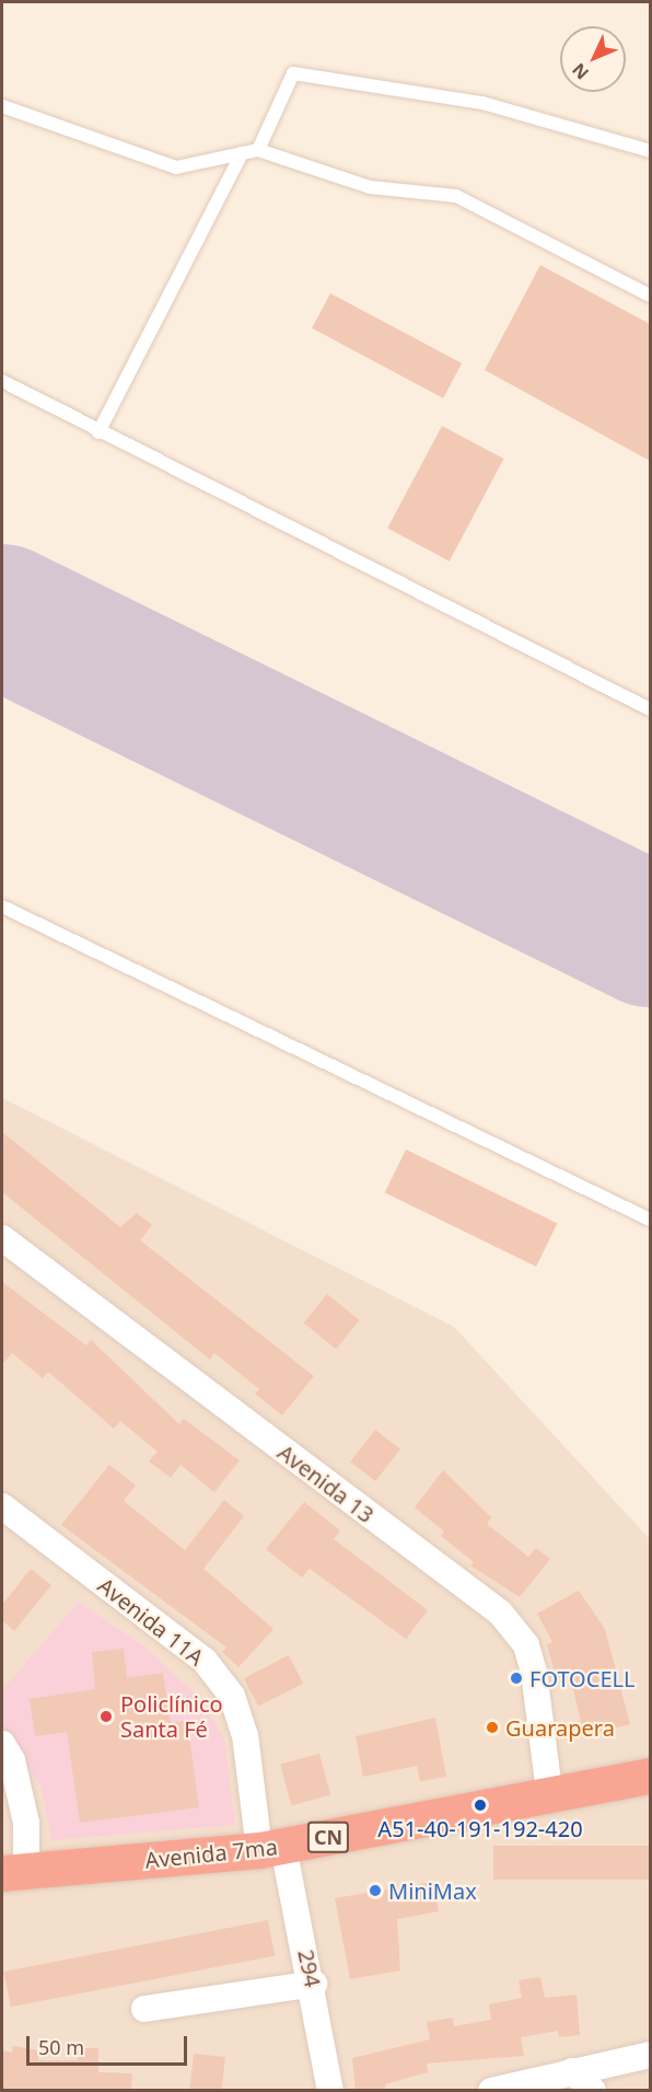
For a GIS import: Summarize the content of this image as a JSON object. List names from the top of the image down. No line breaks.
{"streets":{"highway":["CN","Avenida 7ma"],"street":["Avenida 13","Avenida 11A","294"]},"crossings":[["Avenida 13","Avenida 7ma"],["Avenida 11A","Avenida 7ma"],["Avenida 11A","294"],["Avenida 7ma","294"]],"places":["FOTOCELL","Policlínico Santa Fé","Guarapera","A51-40-191-192-420","MiniMax"],"scale_bar":"50 m","north":"bottom left"}
